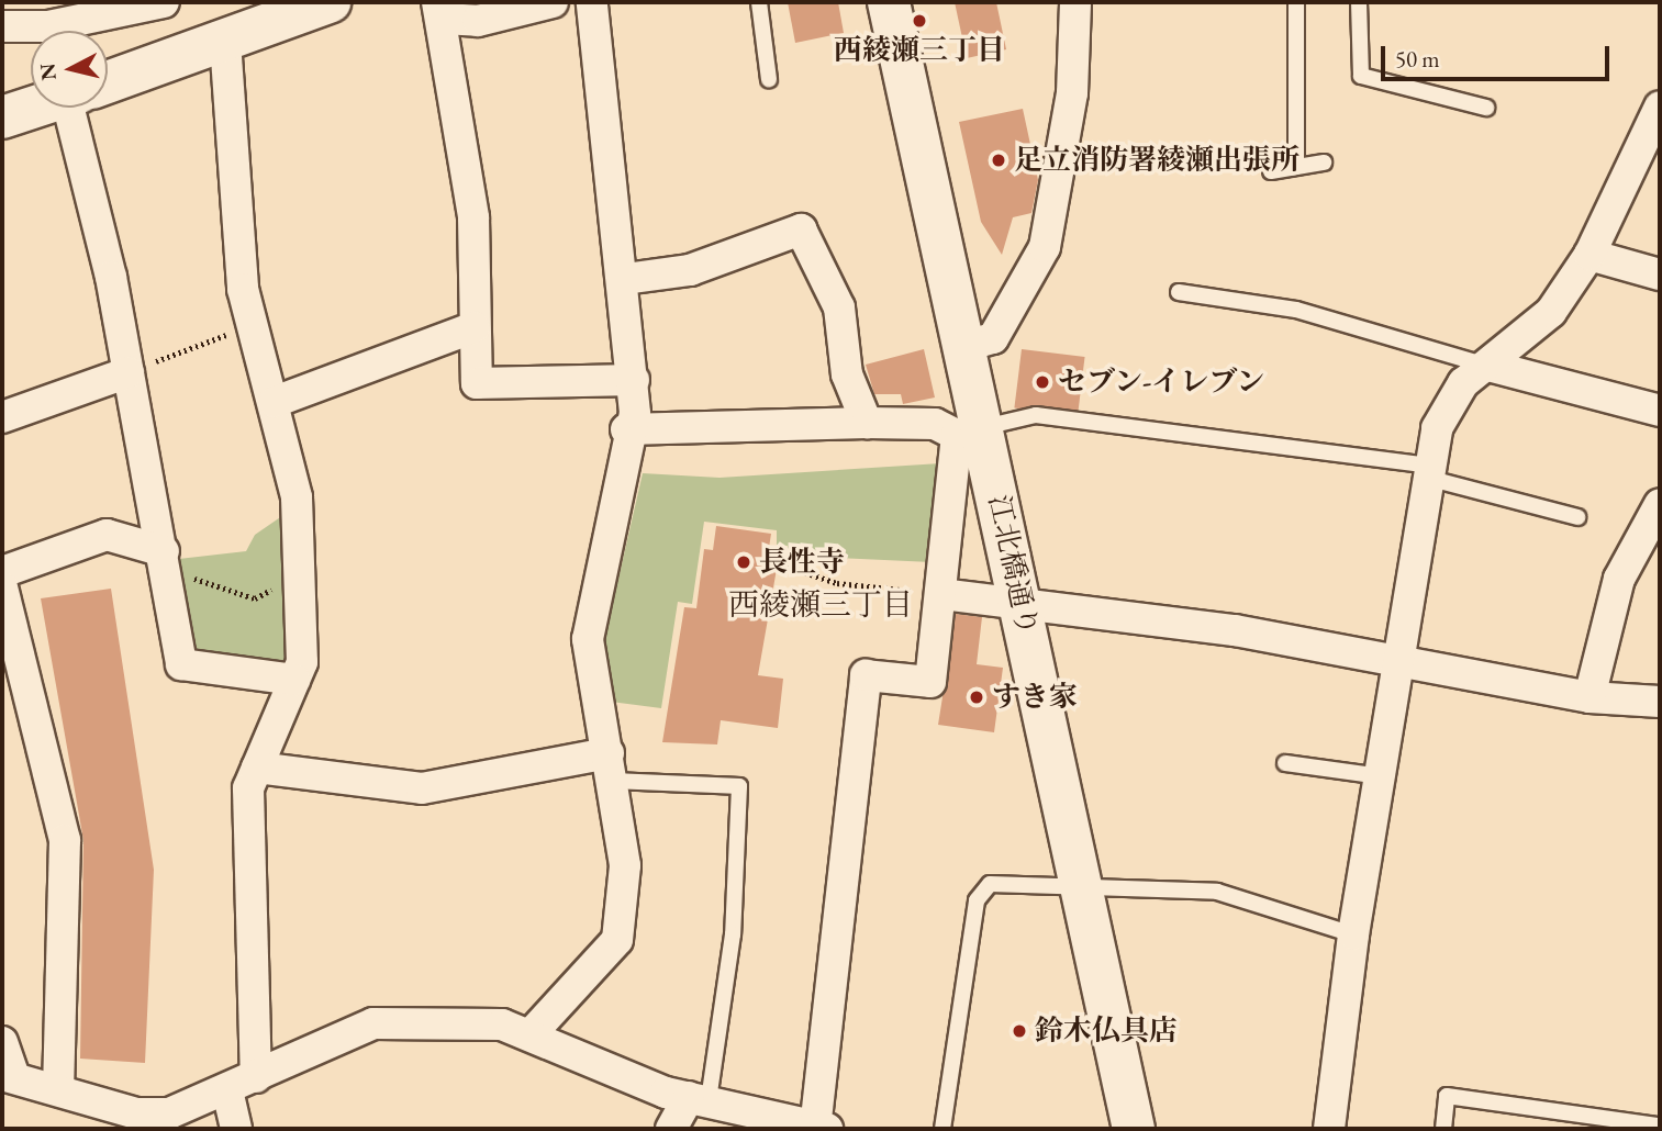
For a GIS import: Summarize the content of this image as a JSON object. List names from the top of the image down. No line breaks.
{"streets":{"main road":["江北橋通り"]},"districts":["西綾瀬三丁目"],"places":["西綾瀬三丁目","足立消防署綾瀬出張所","セブン-イレブン","長性寺","すき家","鈴木仏具店"],"scale_bar":"50 m","north":"left"}
